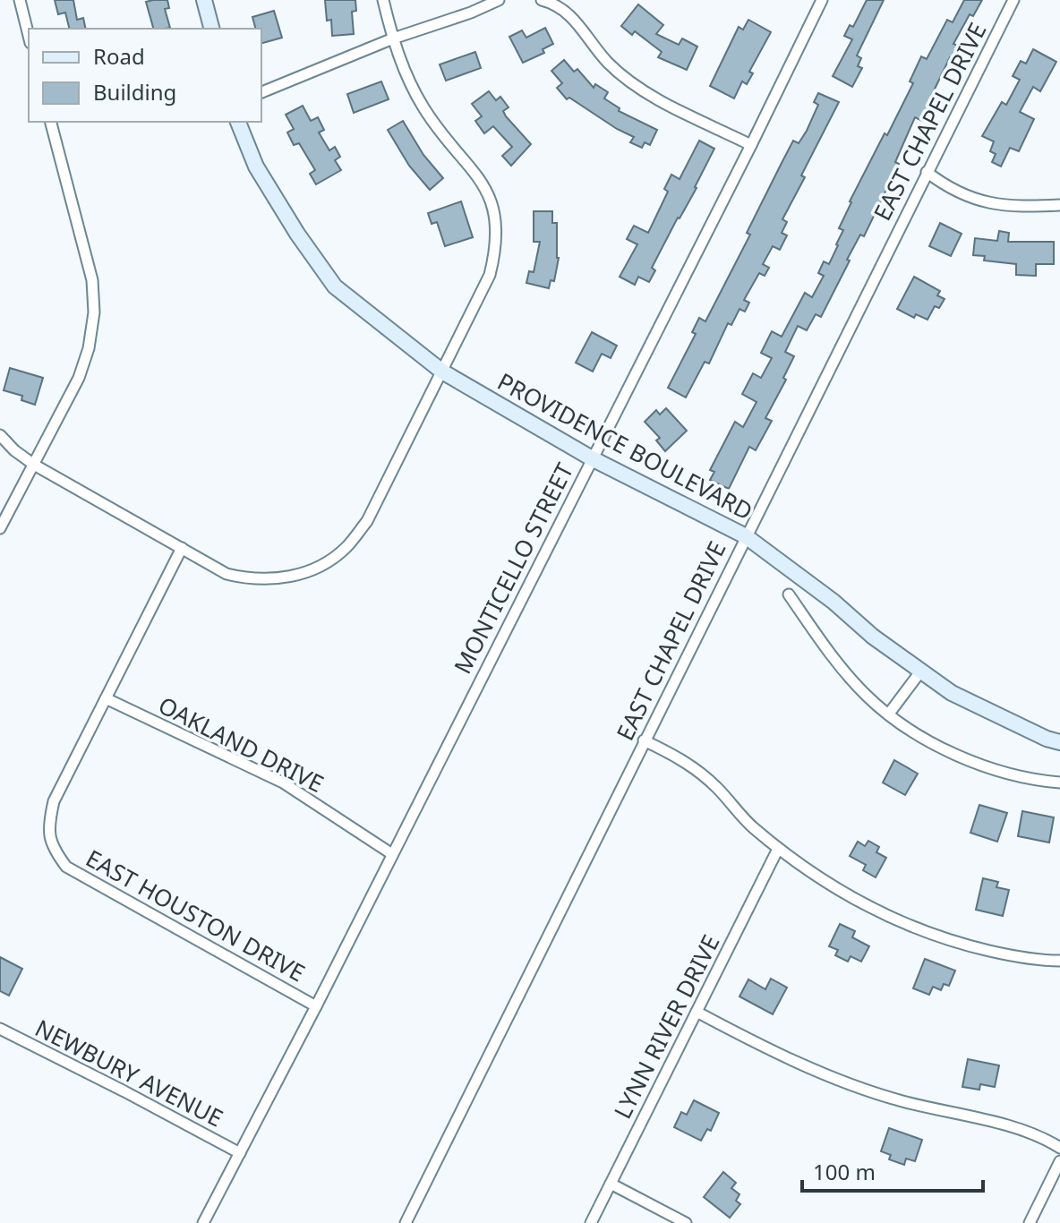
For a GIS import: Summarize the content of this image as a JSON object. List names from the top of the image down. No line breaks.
{"streets":{"main road":["PROVIDENCE BOULEVARD"],"street":["EAST CHAPEL DRIVE","MONTICELLO STREET","OAKLAND DRIVE","EAST HOUSTON DRIVE","LYNN RIVER DRIVE","NEWBURY AVENUE"]},"crossings":[["EAST CHAPEL DRIVE","PROVIDENCE BOULEVARD"],["PROVIDENCE BOULEVARD","MONTICELLO STREET"],["MONTICELLO STREET","OAKLAND DRIVE"],["MONTICELLO STREET","EAST HOUSTON DRIVE"],["MONTICELLO STREET","NEWBURY AVENUE"],["OAKLAND DRIVE","EAST HOUSTON DRIVE"]],"legend":["Road","Building"],"scale_bar":"100 m"}
